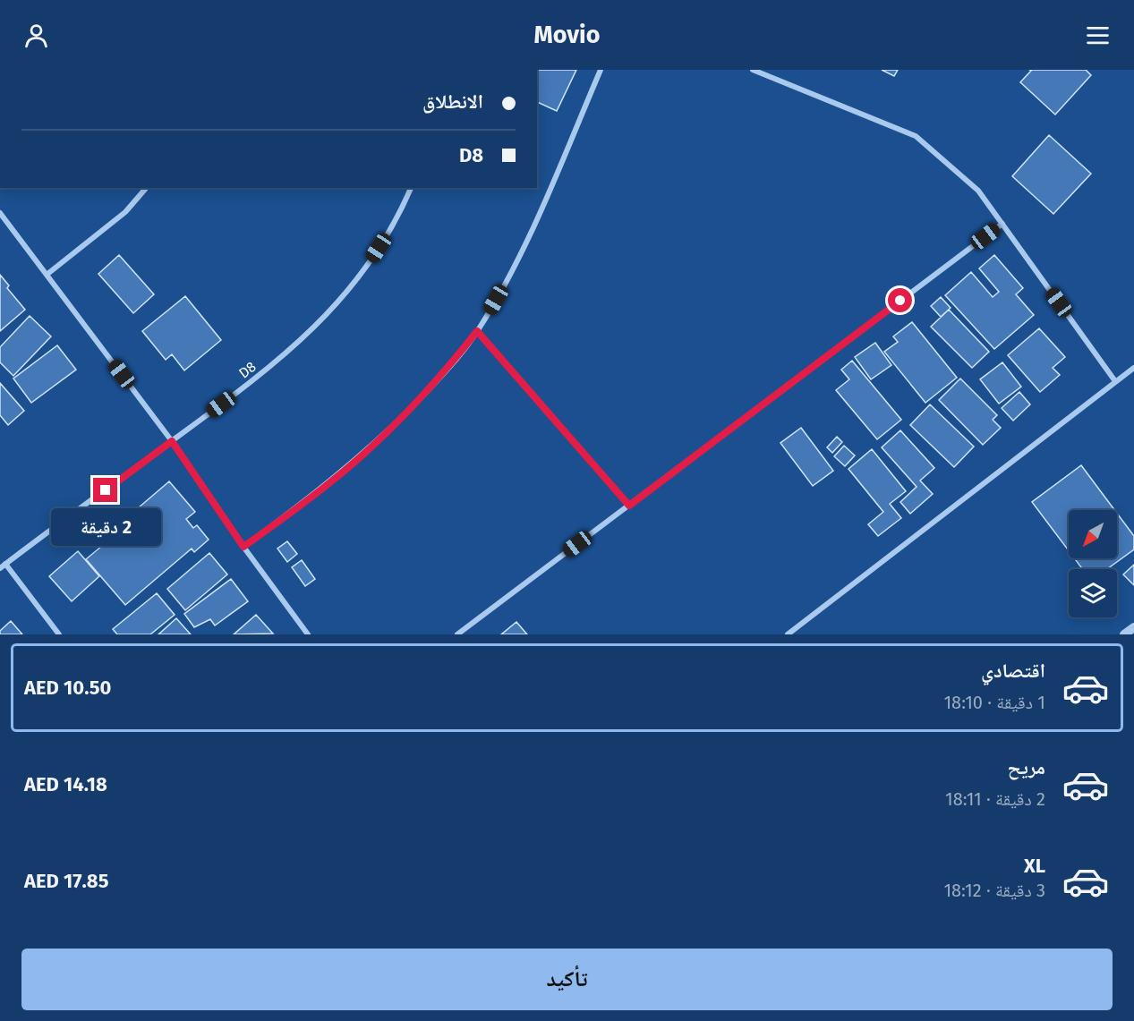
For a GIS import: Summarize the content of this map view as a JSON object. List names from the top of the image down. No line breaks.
{"streets":{"street":["D8"]},"north":"bottom left","page":{"header":"Movio","banner":["الانطلاق","D8"],"bubble":"2 دقيقة","list":[{"name":"اقتصادي","note":"1 دقيقة · 18:10","value":"AED 10.50"},{"name":"مريح","note":"2 دقيقة · 18:11","value":"AED 14.18"},{"name":"XL","note":"3 دقيقة · 18:12","value":"AED 17.85"}],"buttons":"تأكيد"}}
